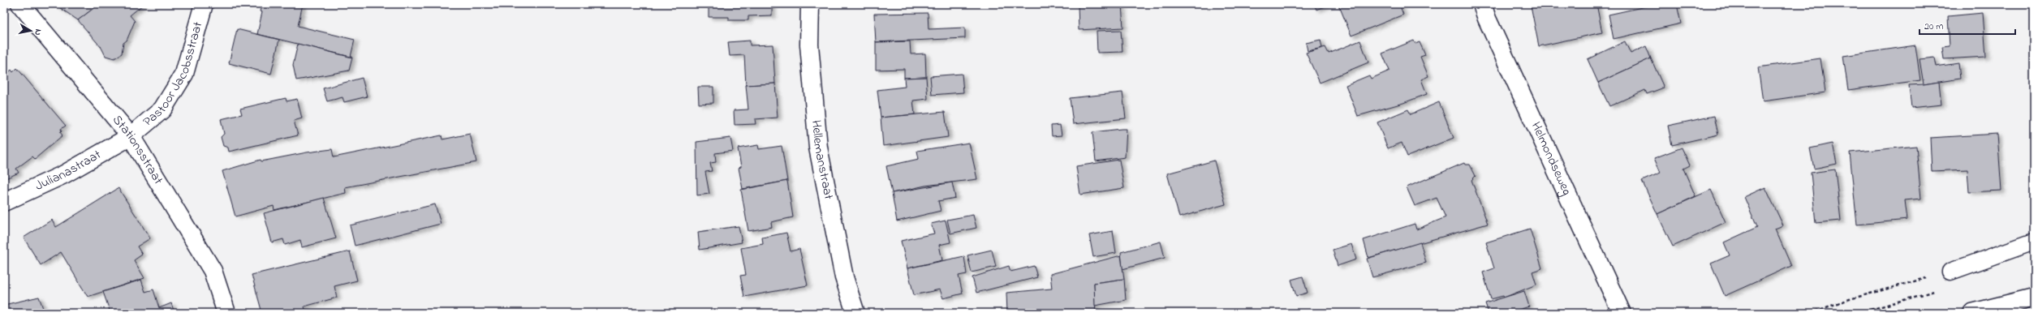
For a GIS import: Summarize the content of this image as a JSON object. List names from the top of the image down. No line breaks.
{"streets":{"street":["Pastoor Jacobsstraat","Stationsstraat","Helmondseweg","Hellemanstraat","Julianastraat"]},"crossings":[["Pastoor Jacobsstraat","Stationsstraat"],["Pastoor Jacobsstraat","Julianastraat"],["Stationsstraat","Julianastraat"]],"scale_bar":"20 m","north":"right"}
